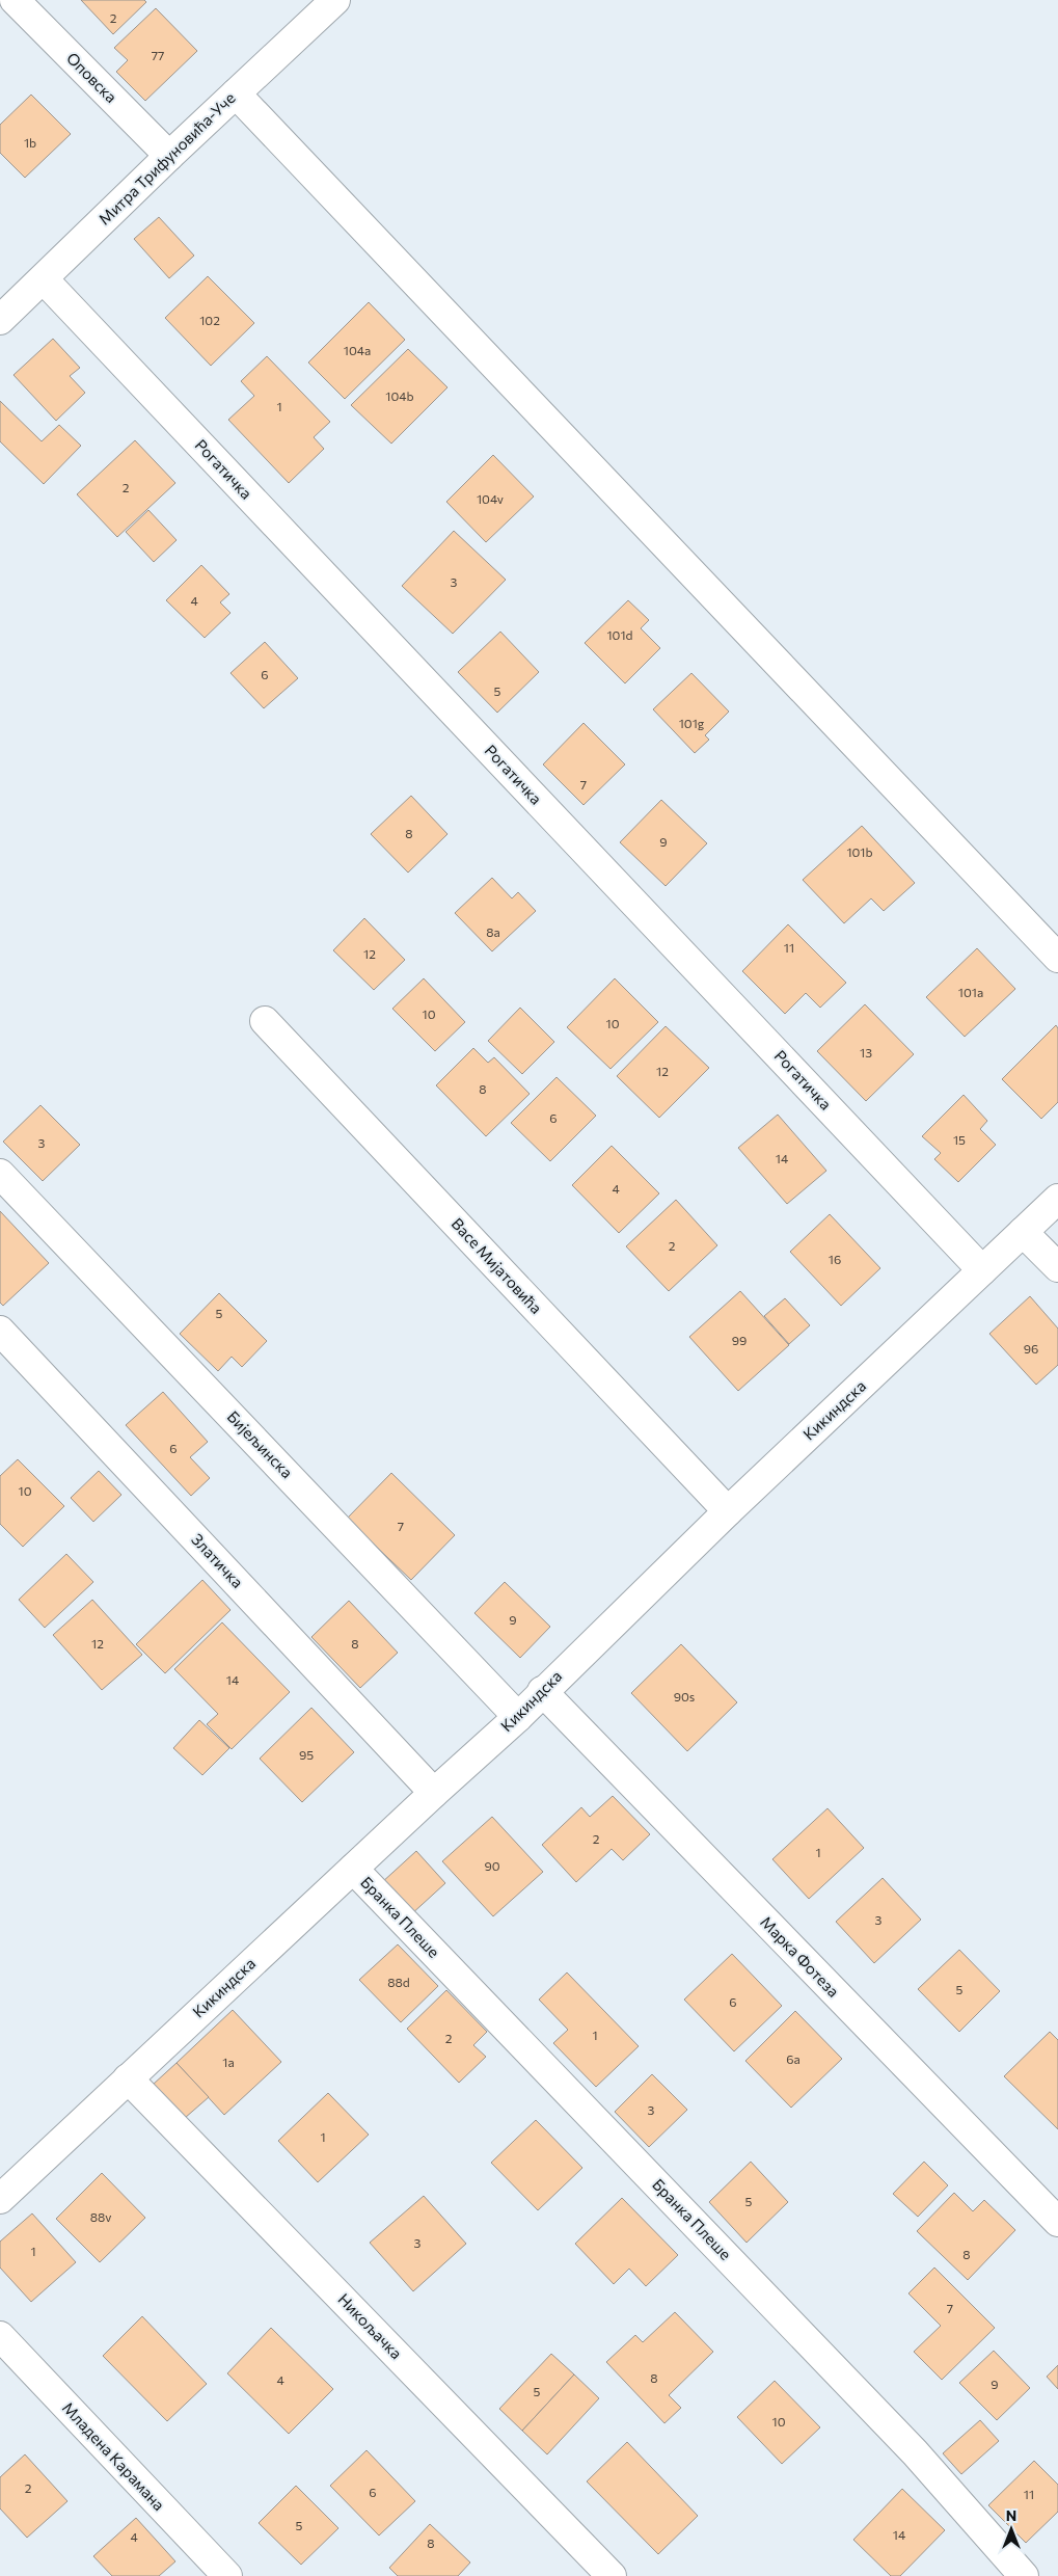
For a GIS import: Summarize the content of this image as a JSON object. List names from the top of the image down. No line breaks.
{"streets":{"street":["Оповска","Митра Трифуновића-Уче","Рогатичка","Васе Мијатовића","Кикиндска","Бијељинска","Златичка","Бранка Плеше","Марка Фотеза","Никољачка","Младена Карамана"]},"crossings":[["Оповска","Митра Трифуновића-Уче"],["Митра Трифуновића-Уче","Рогатичка"],["Рогатичка","Кикиндска"],["Васе Мијатовића","Кикиндска"],["Кикиндска","Бијељинска"],["Кикиндска","Златичка"],["Кикиндска","Бранка Плеше"],["Кикиндска","Марка Фотеза"],["Кикиндска","Никољачка"]],"house_numbers":["2","77","1b","102","104a","104b","1","2","104v","3","4","101d","6","5","101g","7","8","9","101b","8a","11","12","101a","10","10","13","12","8","6","15","3","14","4","2","16","5","99","96","6","10","7","9","12","8","14","90s","95","2","1","90","3","88d","5","6","1","2","6a","1a","3","1","5","88v","3","1","8","7","8","4","9","5","10","2","6","11","5","14","4","8"],"north":"top"}
